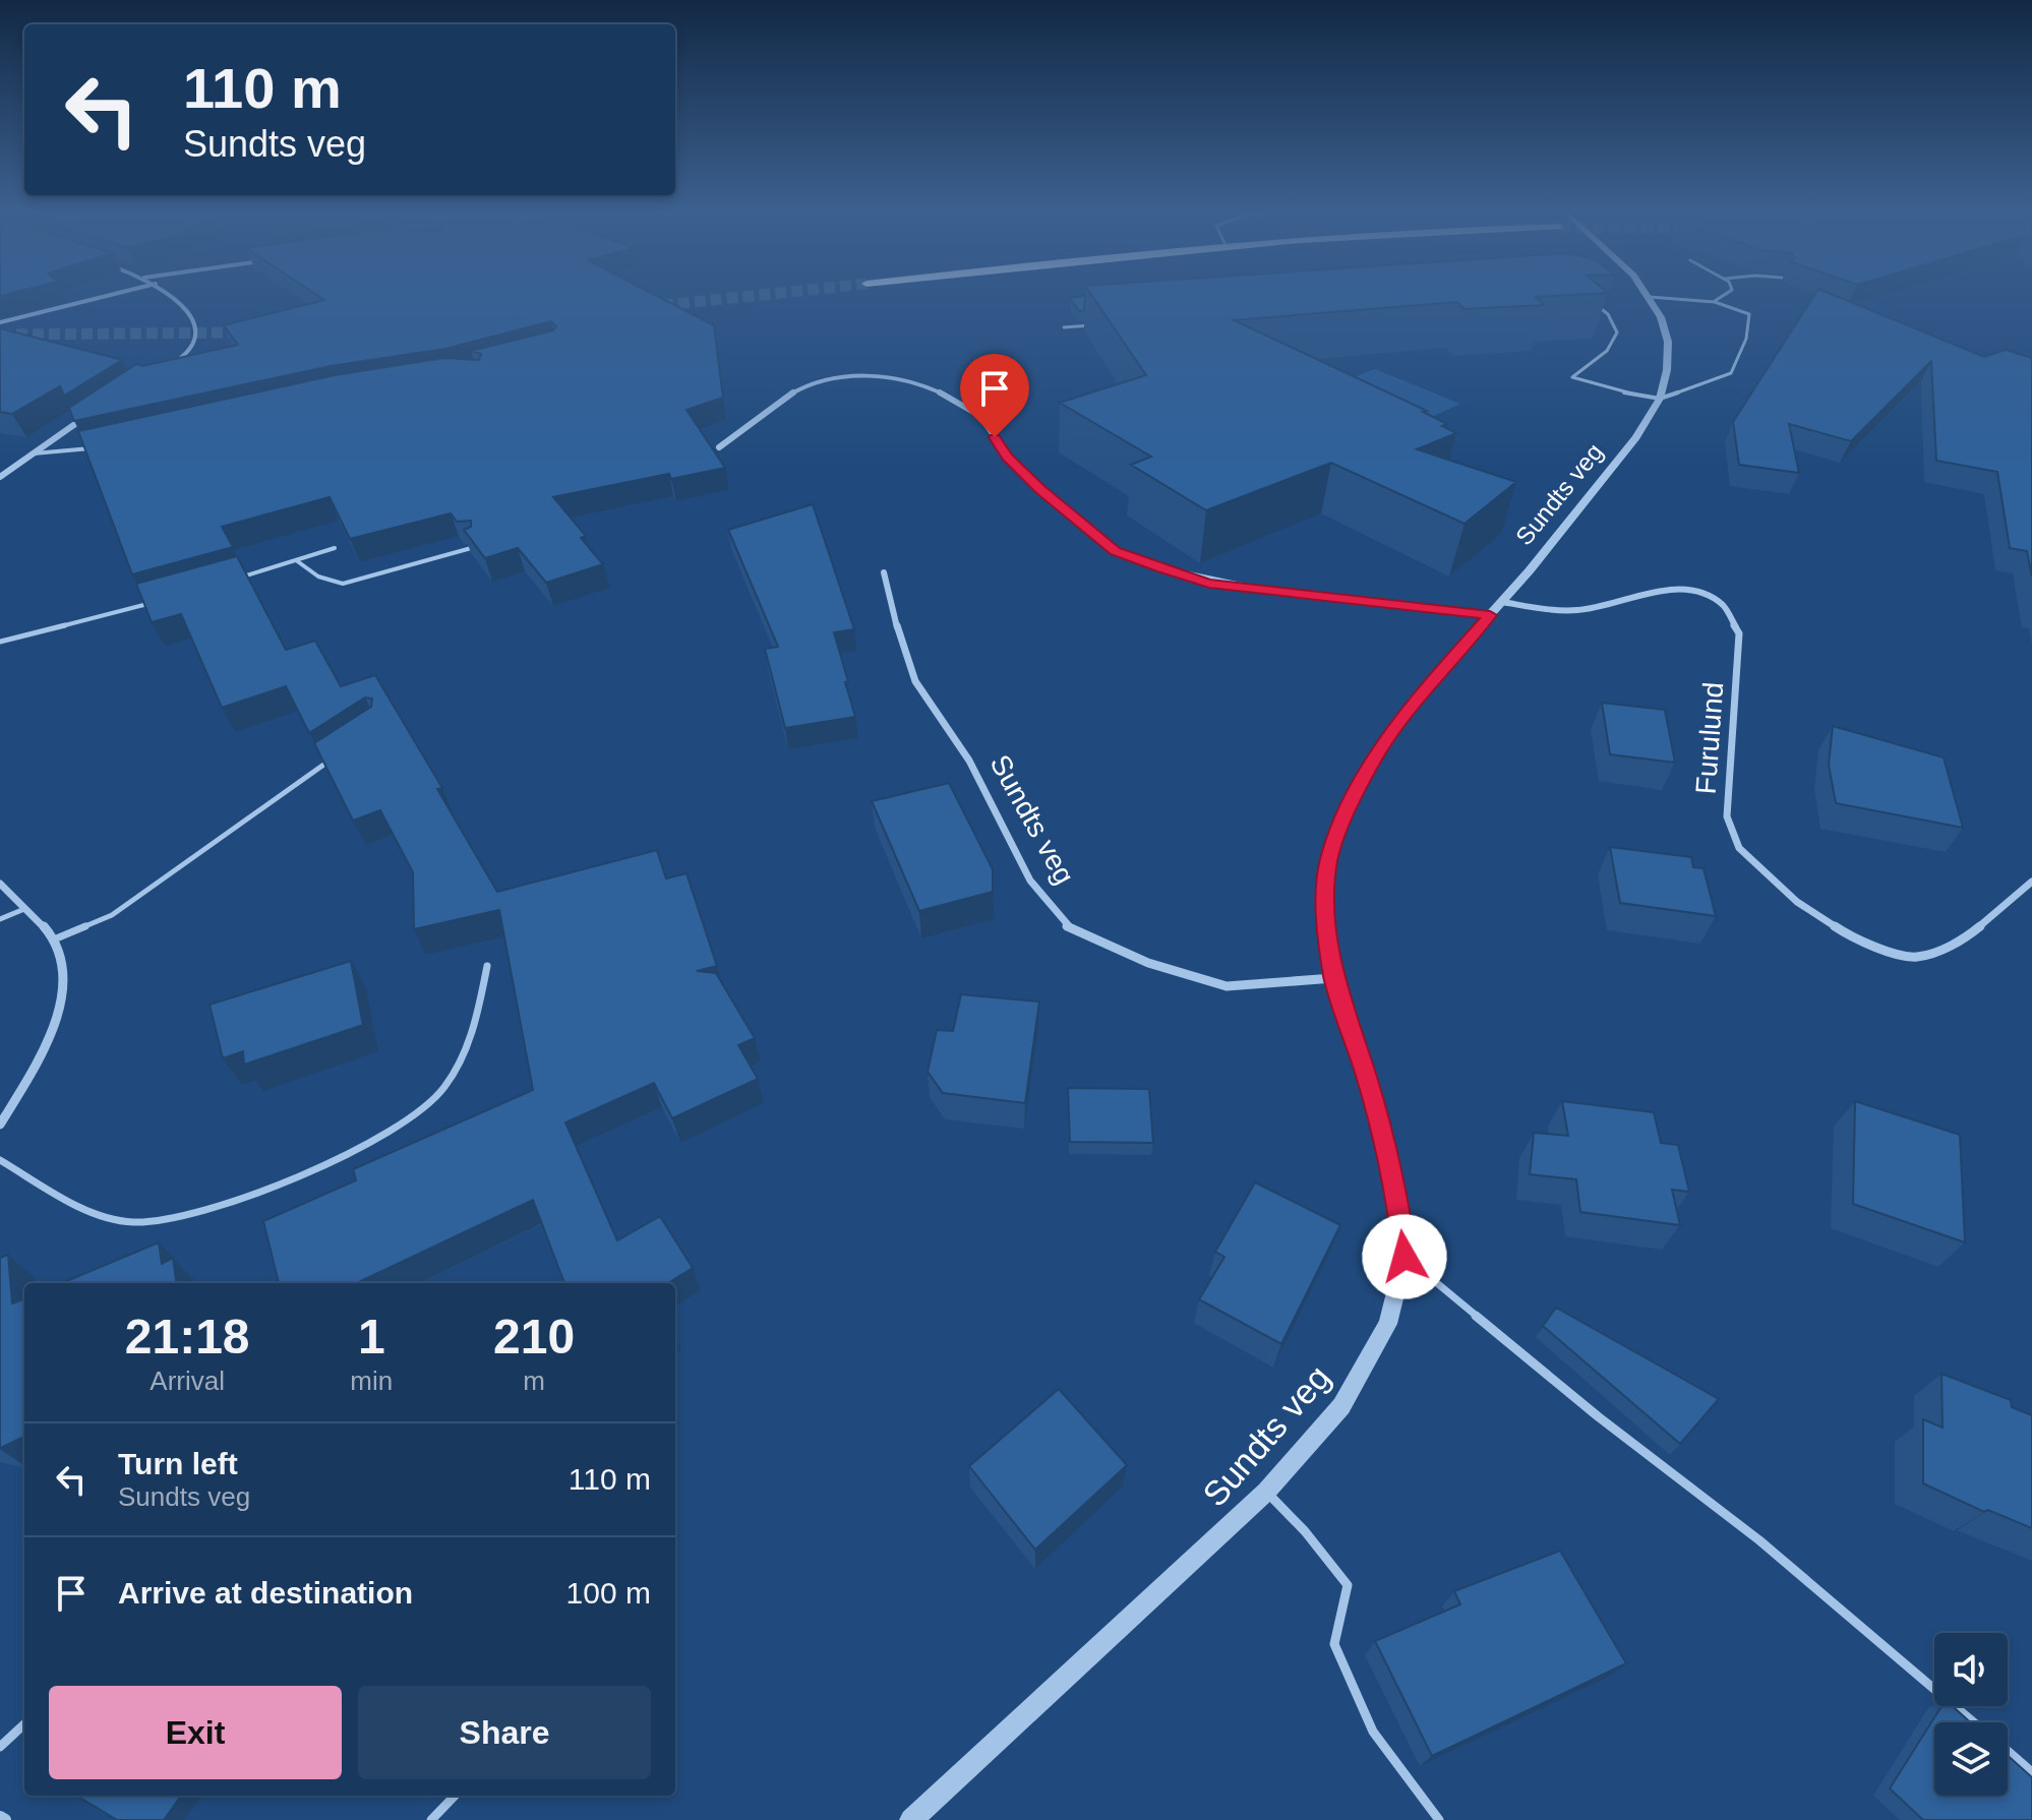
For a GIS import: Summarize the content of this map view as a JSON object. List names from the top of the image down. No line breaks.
{"streets":{"street":["Sundts veg","Furulund"]},"crossings":[["Sundts veg","Furulund"]],"page":{"turn":["110 m","Sundts veg"],"eta":["21:18","Arrival","1","min","210","m"],"list":[{"name":"Turn left","note":"Sundts veg","value":"110 m"},{"name":"Arrive at destination","value":"100 m"}],"buttons":["Exit","Share"]}}
